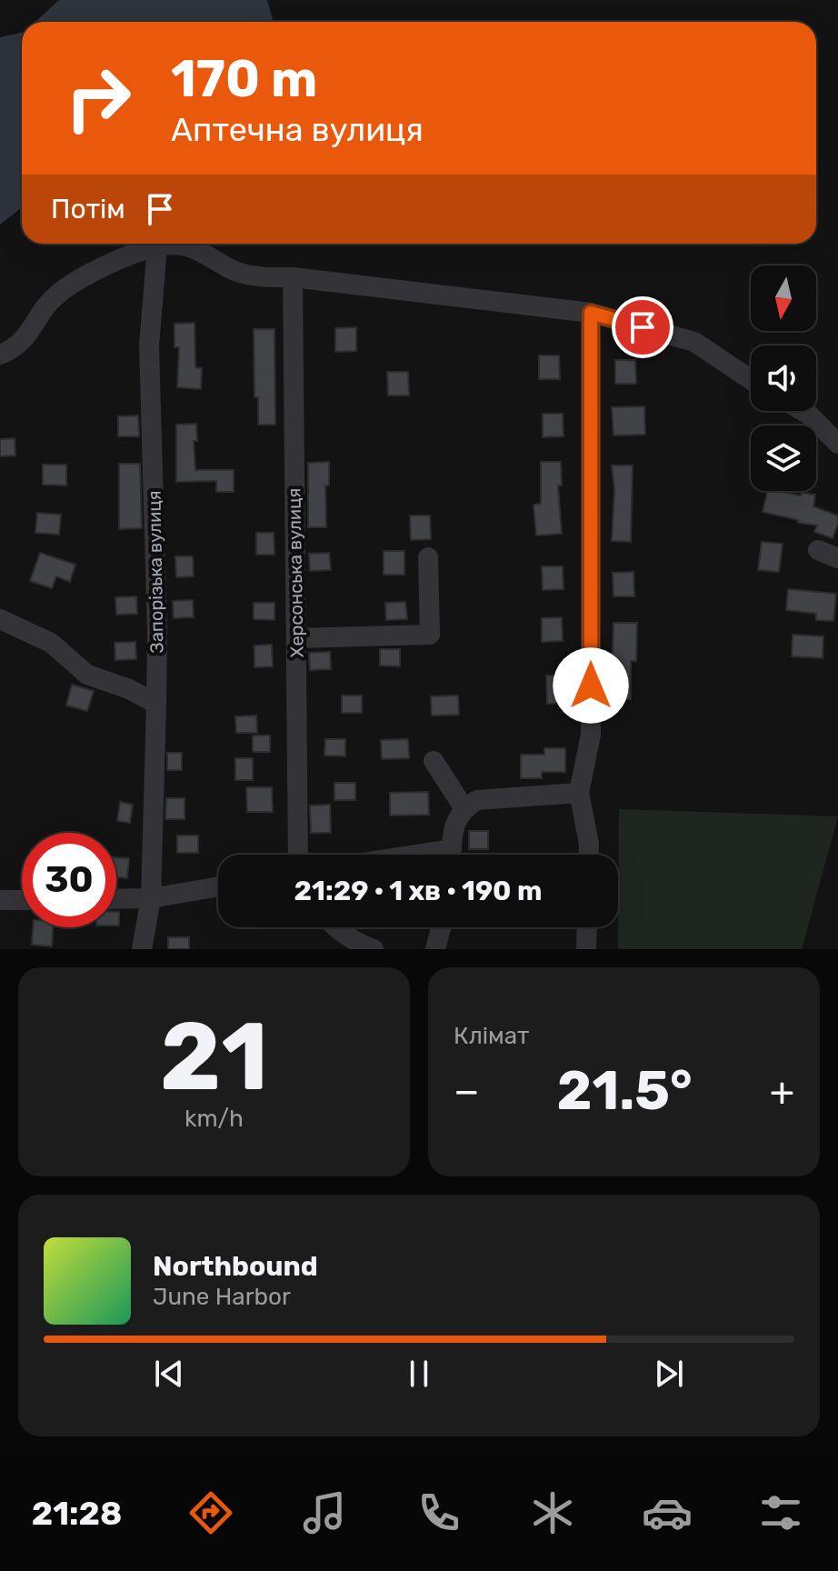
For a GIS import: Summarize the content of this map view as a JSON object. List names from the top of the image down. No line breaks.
{"streets":{"street":["Запорізька вулиця","Херсонська вулиця"]},"north":"bottom","page":{"turn":["170 m","Аптечна вулиця"],"then":"Потім","limit":"30","trip":"21:29 · 1 хв · 190 m","tile":[["21","km/h"],"Клімат"],"heat":["−","21.5°","+"],"song":["Northbound","June Harbor"],"tabs":"21:28"}}
